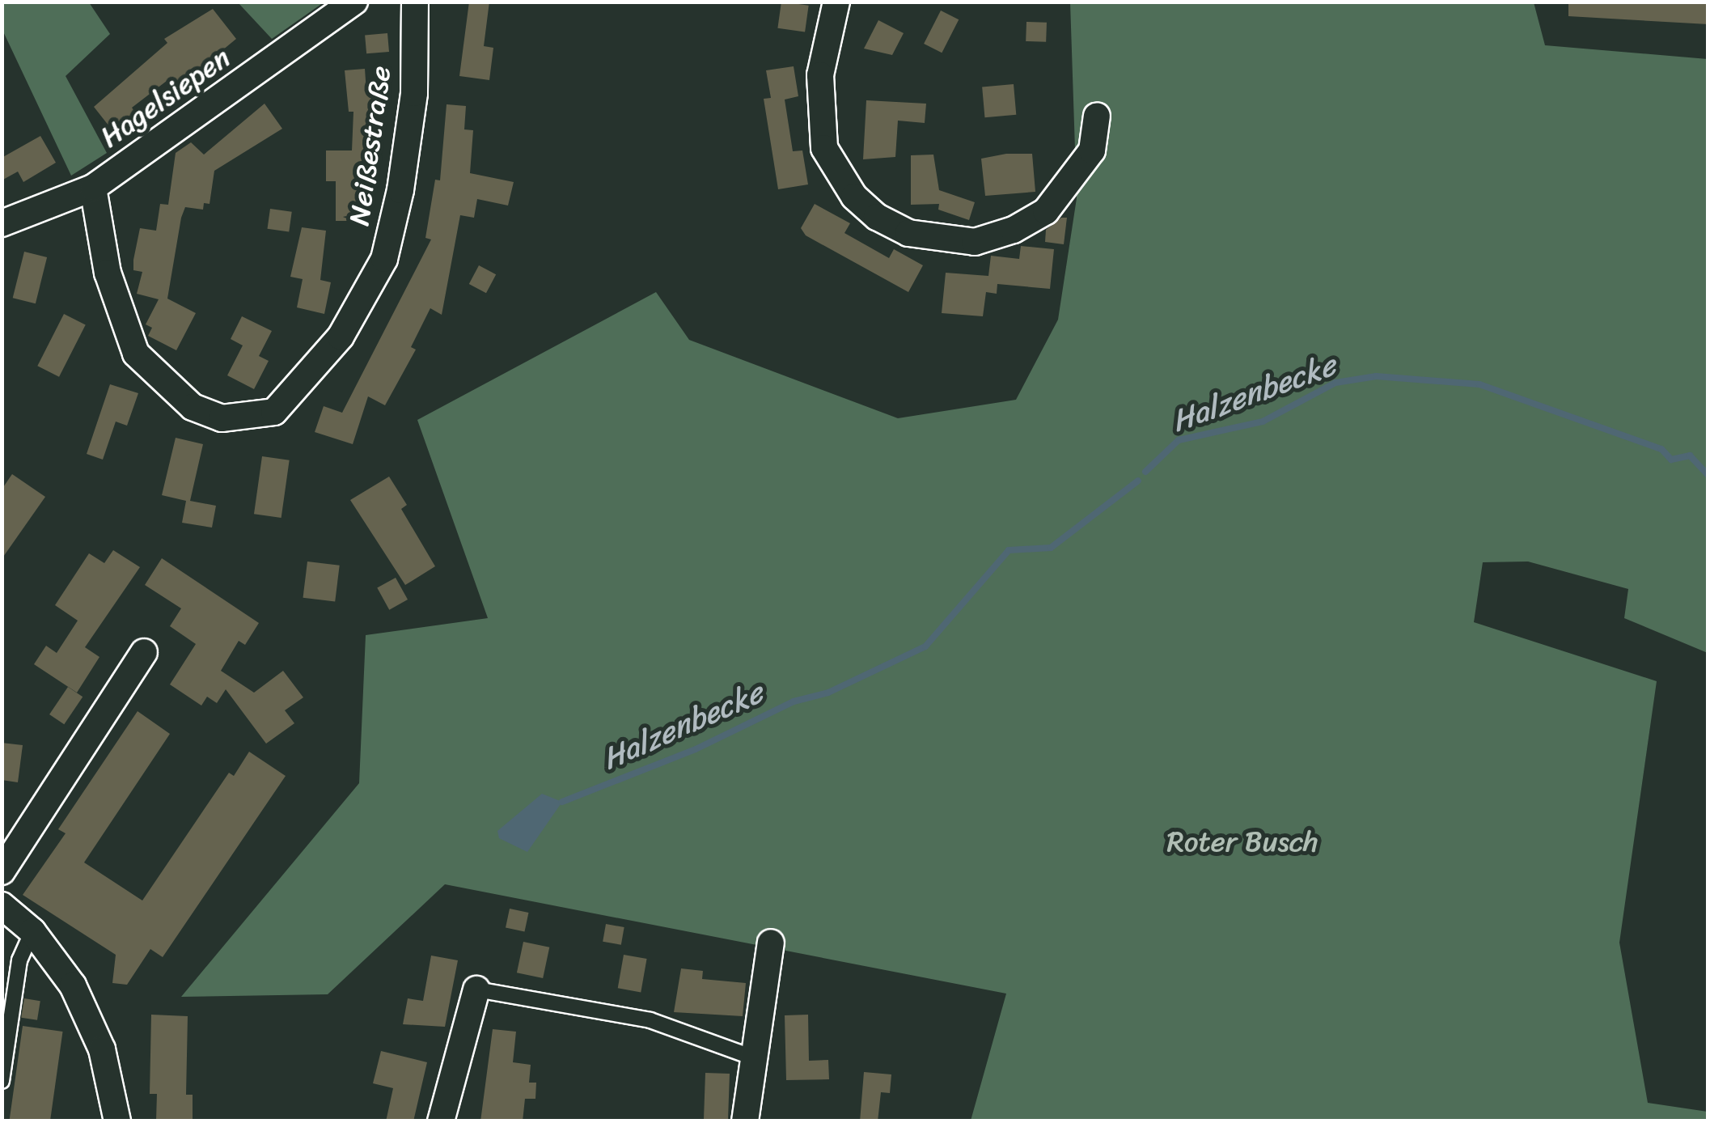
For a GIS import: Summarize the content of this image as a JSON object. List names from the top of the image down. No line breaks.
{"streets":{"street":["Hagelsiepen","Neißestraße"]},"crossings":[["Hagelsiepen","Neißestraße"]],"water":["Halzenbecke"],"parks":["Roter Busch"]}
